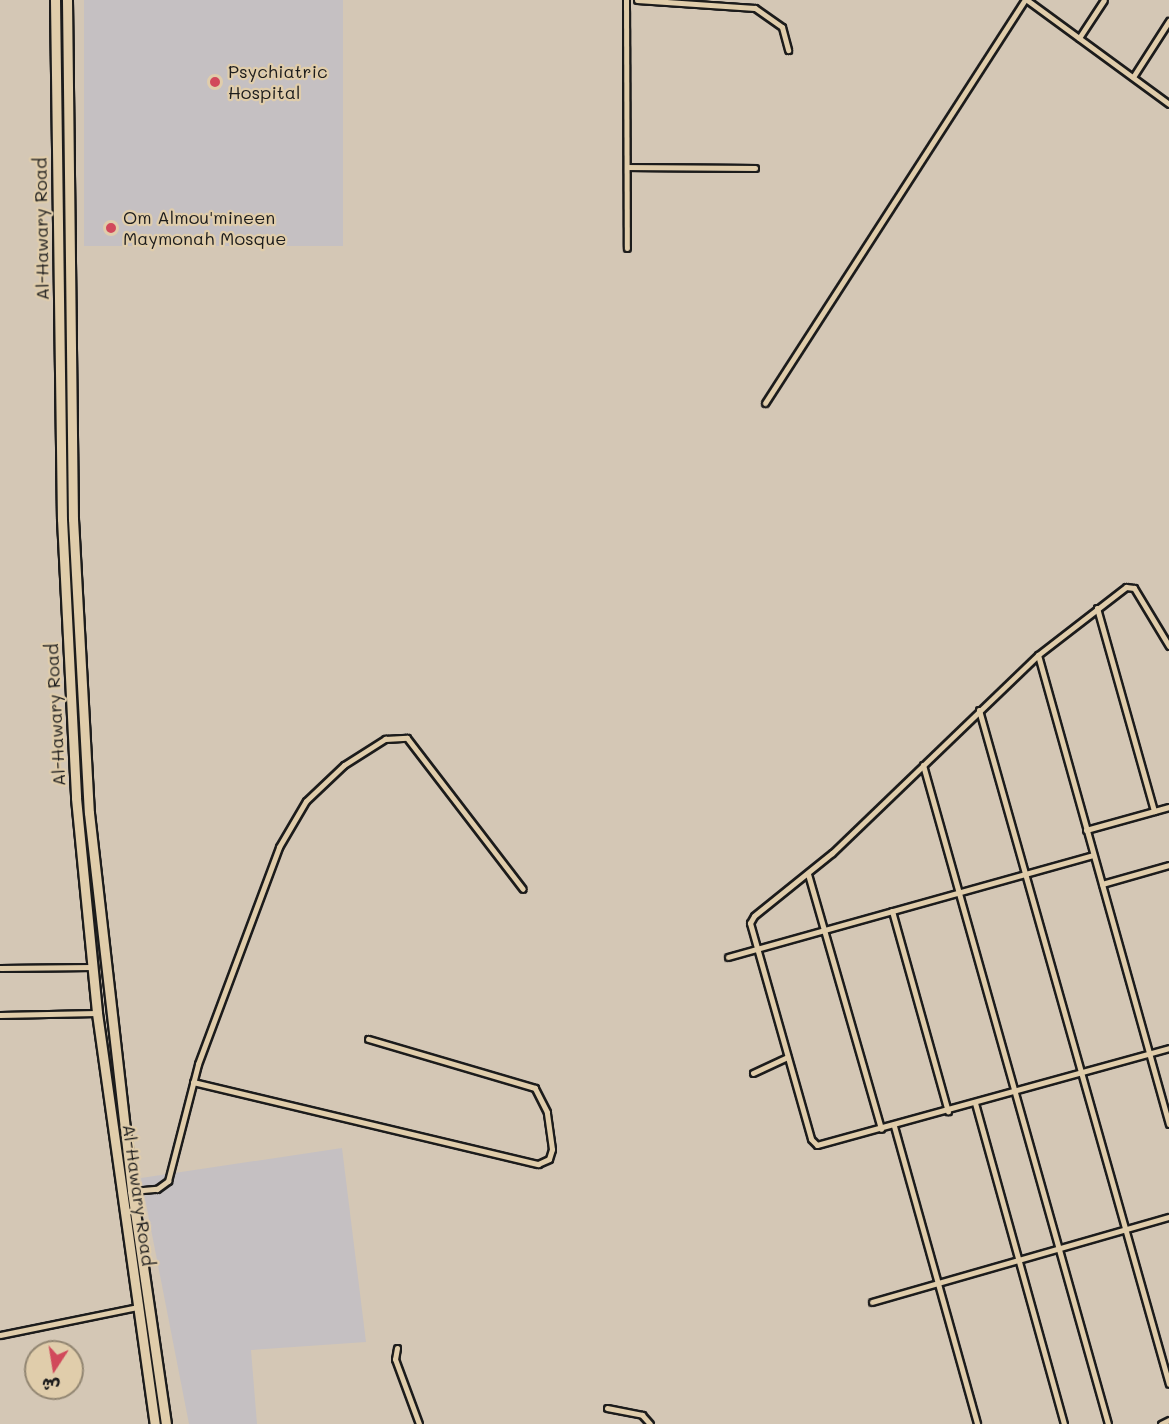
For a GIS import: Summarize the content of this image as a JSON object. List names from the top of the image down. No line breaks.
{"streets":{"highway":["Al-Hawary Road"]},"places":["Psychiatric Hospital","Om Almou'mineen Maymonah Mosque"],"north":"bottom"}
